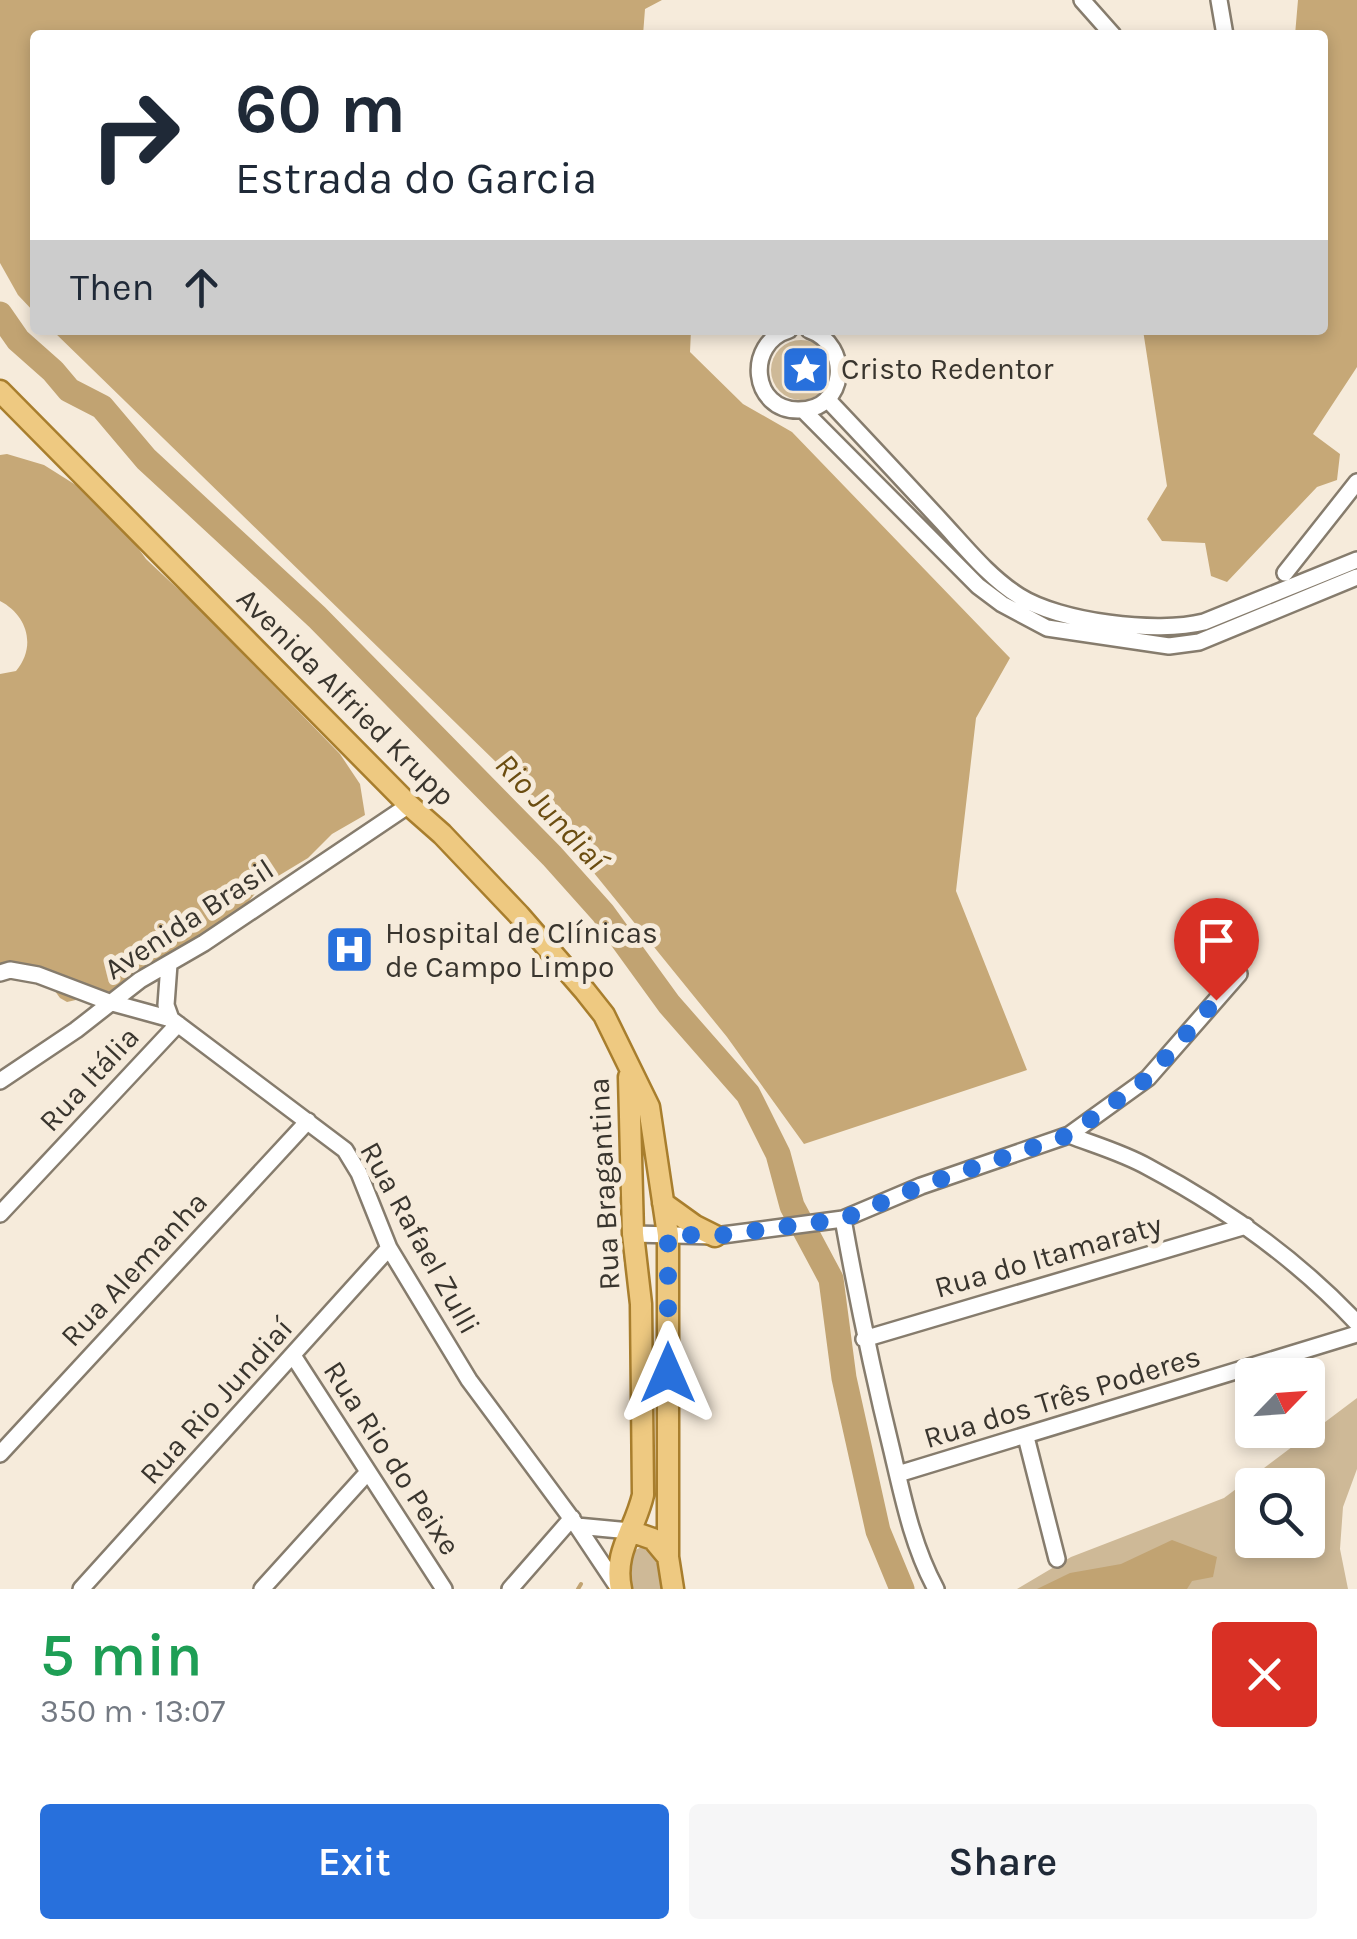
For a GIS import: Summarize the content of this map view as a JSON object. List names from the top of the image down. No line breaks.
{"streets":{"main road":["Avenida Alfried Krupp","Rua Bragantina"],"street":["Avenida Brasil","Rua Itália","Rua Rafael Zulli","Rua do Itamaraty","Rua Alemanha","Rua dos Três Poderes","Rua Rio Jundiaí","Rua Rio do Peixe"]},"crossings":[["Avenida Alfried Krupp","Avenida Brasil"],["Avenida Alfried Krupp","Rua Bragantina"],["Rua Itália","Rua Rafael Zulli"],["Rua Bragantina","Rua Rafael Zulli"],["Rua Rafael Zulli","Rua Alemanha"],["Rua Rafael Zulli","Rua Rio Jundiaí"],["Rua Rio Jundiaí","Rua Rio do Peixe"]],"water":["Rio Jundiaí"],"places":{"place":["Cristo Redentor"],"hospital":["Hospital de Clínicas de Campo Limpo"]},"north":"top right","page":{"turn":["60 m","Estrada do Garcia"],"then":"Then","heading":["5 min","350 m · 13:07"],"buttons":["Exit","Share"]}}
